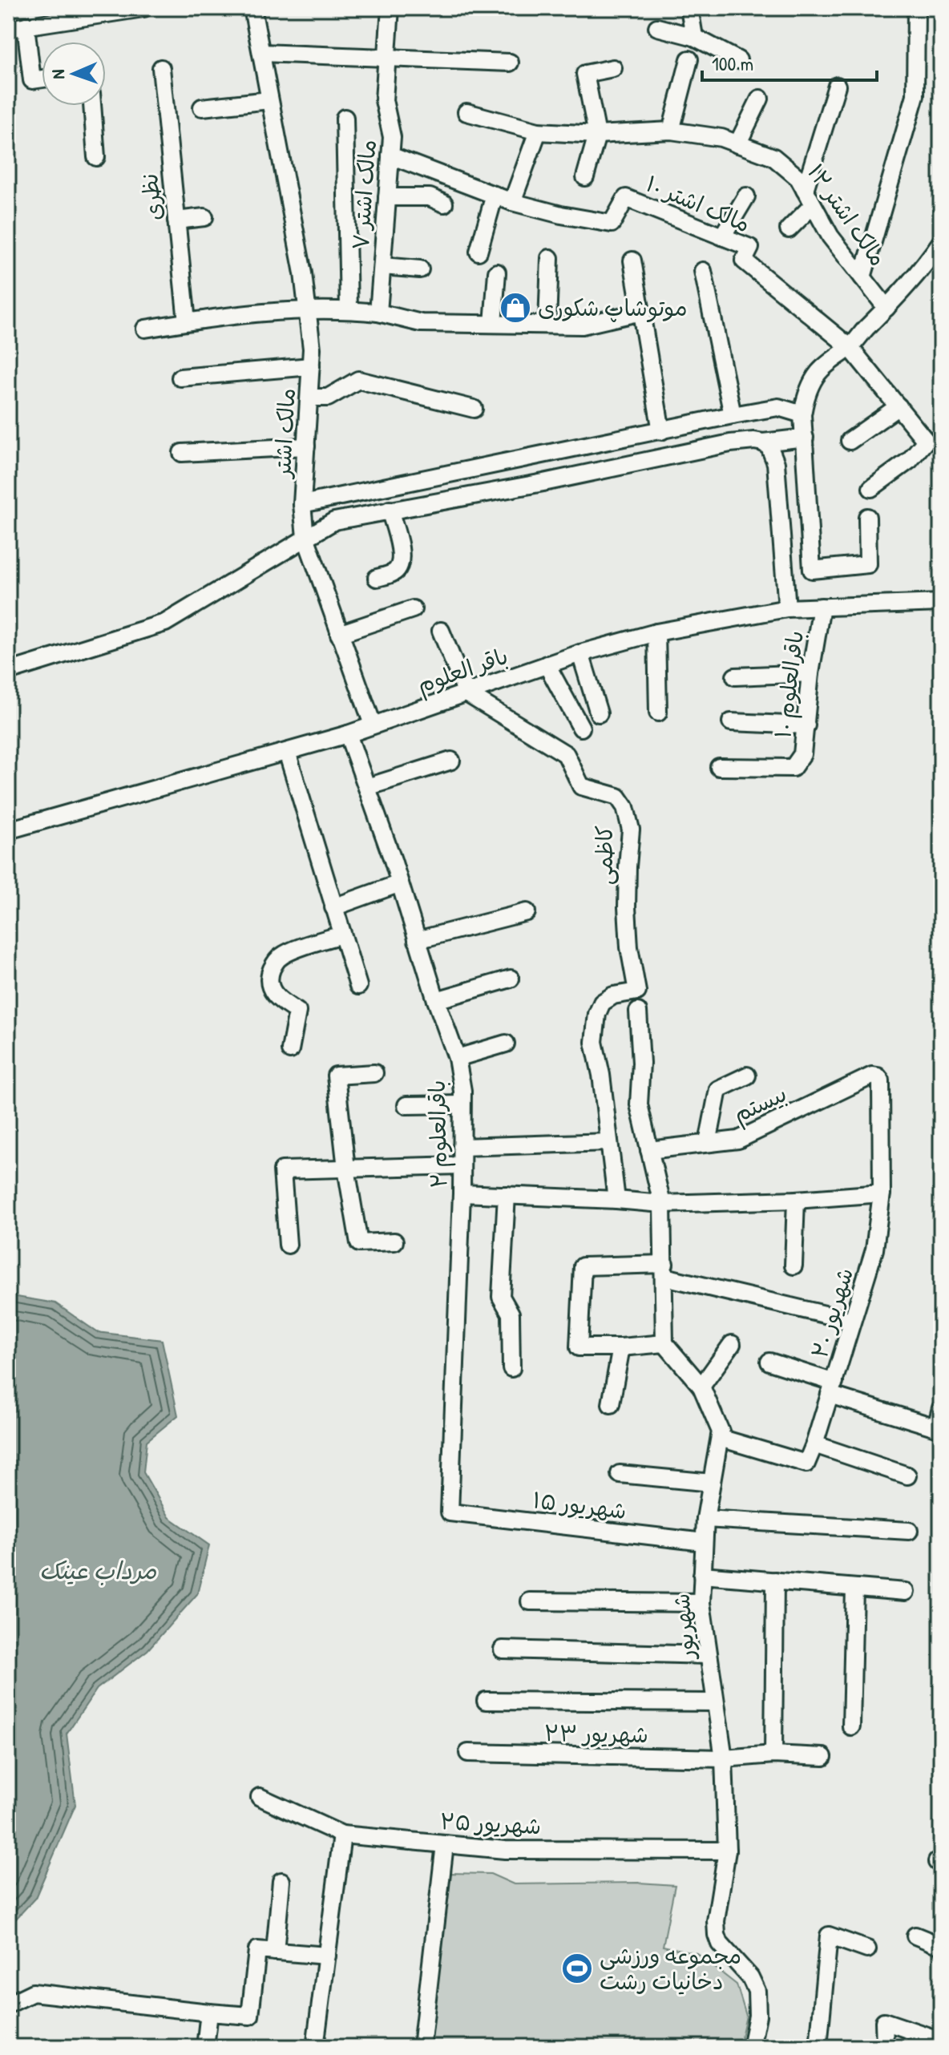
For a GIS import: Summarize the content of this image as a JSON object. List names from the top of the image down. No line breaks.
{"streets":{"street":["مالک اشتر ۷","نظری","مالک اشتر ۱۰","مالک اشتر ۱۲","مالک اشتر","باقر العلوم","باقرالعلوم ۱۰","کاظمی","بیستم","باقرالعلوم ۲","شهریور ۲۰","شهریور ۱۵","شهریور","شهریور ۲۳","شهریور ۲۵"]},"crossings":[["مالک اشتر ۷","مالک اشتر ۱۰"],["مالک اشتر","باقر العلوم"],["باقر العلوم","باقرالعلوم ۱۰"],["باقر العلوم","کاظمی"],["باقر العلوم","باقرالعلوم ۲"],["بیستم","شهریور ۲۰"],["باقرالعلوم ۲","شهریور ۱۵"],["شهریور ۱۵","شهریور"],["شهریور","شهریور ۲۳"],["شهریور","شهریور ۲۵"]],"water":["مرداب عینک"],"places":{"shop":["موتوشاپ شکوری"],"sports":["مجموعه ورزشی دخانیات رشت"]},"scale_bar":"100 m","north":"left"}
